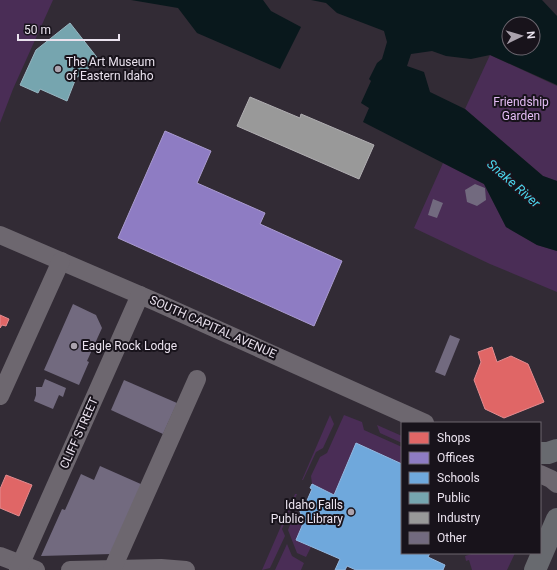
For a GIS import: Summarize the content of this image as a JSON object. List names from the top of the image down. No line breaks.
{"streets":{"street":["SOUTH CAPITAL AVENUE","CLIFF STREET"]},"crossings":[["SOUTH CAPITAL AVENUE","CLIFF STREET"]],"water":["Snake River"],"parks":["Friendship Garden"],"places":["The Art Museum of Eastern Idaho","Eagle Rock Lodge","Idaho Falls Public Library"],"legend":["Shops","Offices","Schools","Public","Industry","Other"],"scale_bar":"50 m","north":"right"}
